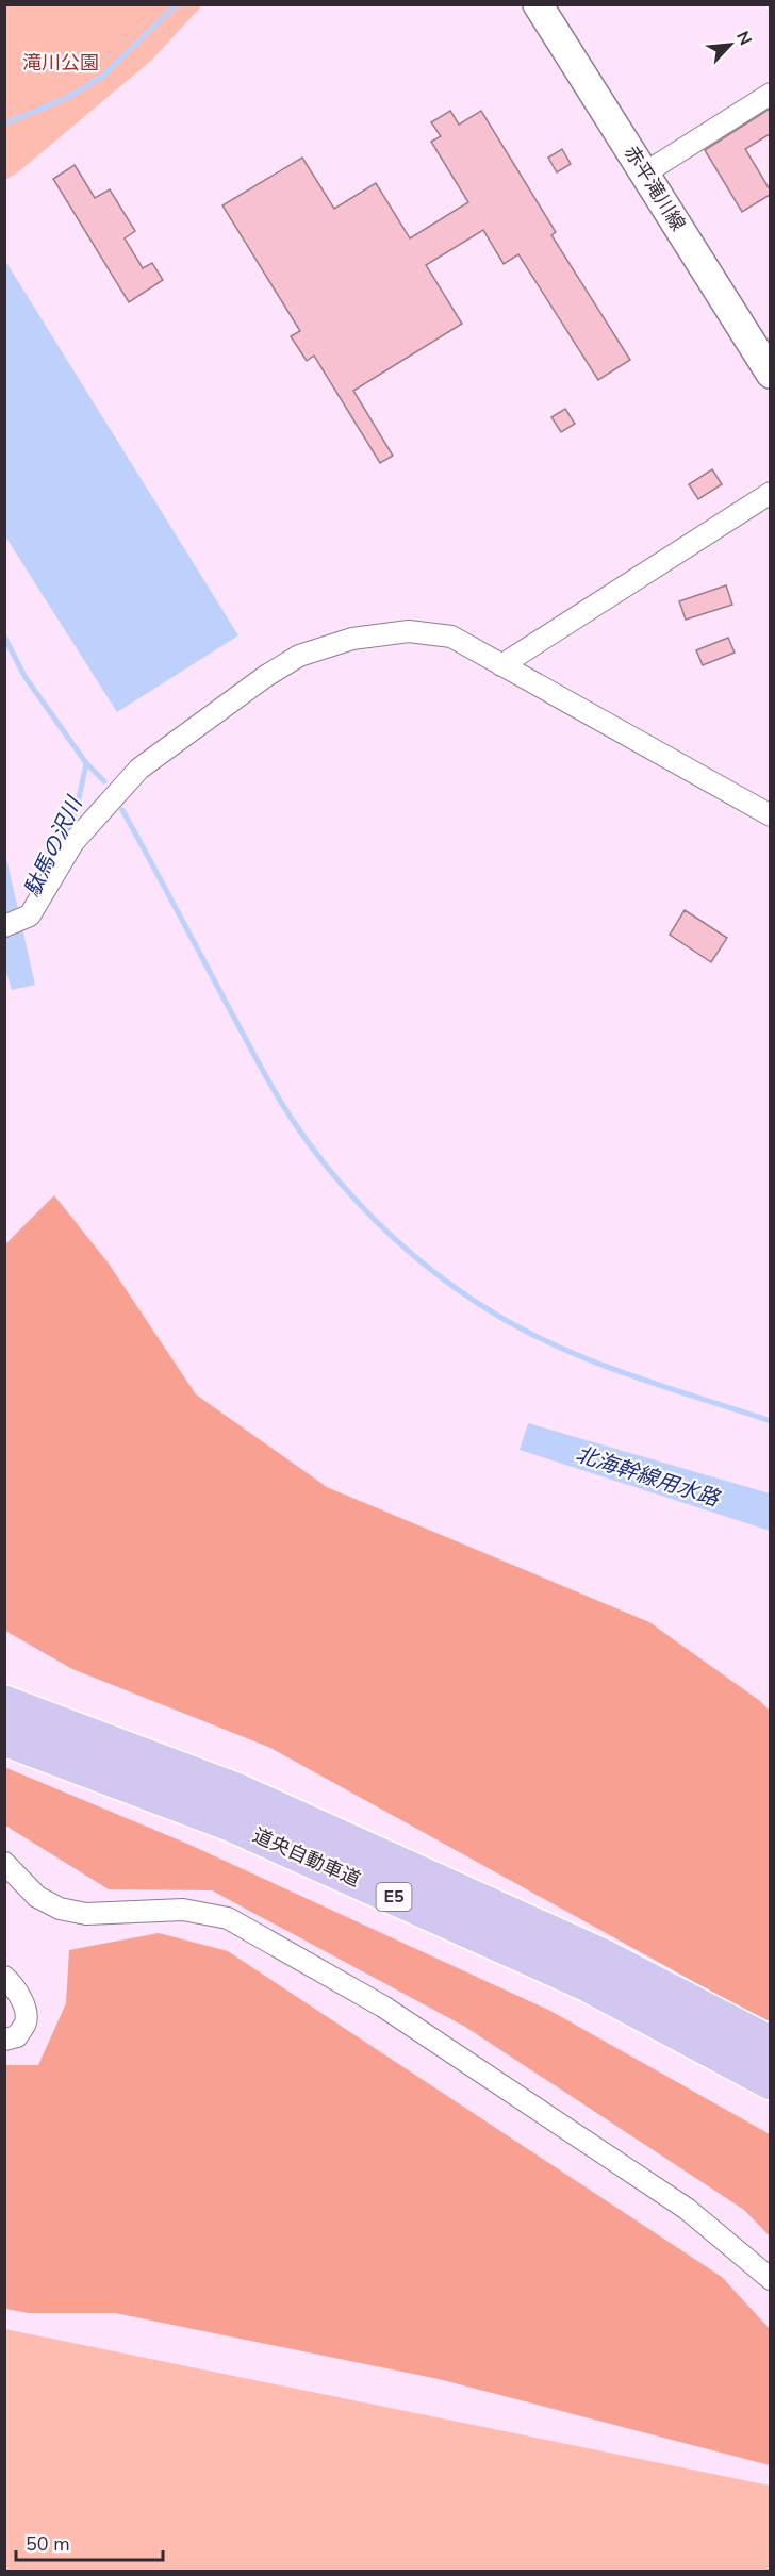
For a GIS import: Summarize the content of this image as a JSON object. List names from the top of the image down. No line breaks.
{"streets":{"highway":["道央自動車道","E5"],"main road":["赤平滝川線"]},"water":["駄馬の沢川","北海幹線用水路"],"parks":["滝川公園"],"scale_bar":"50 m","north":"top right"}
